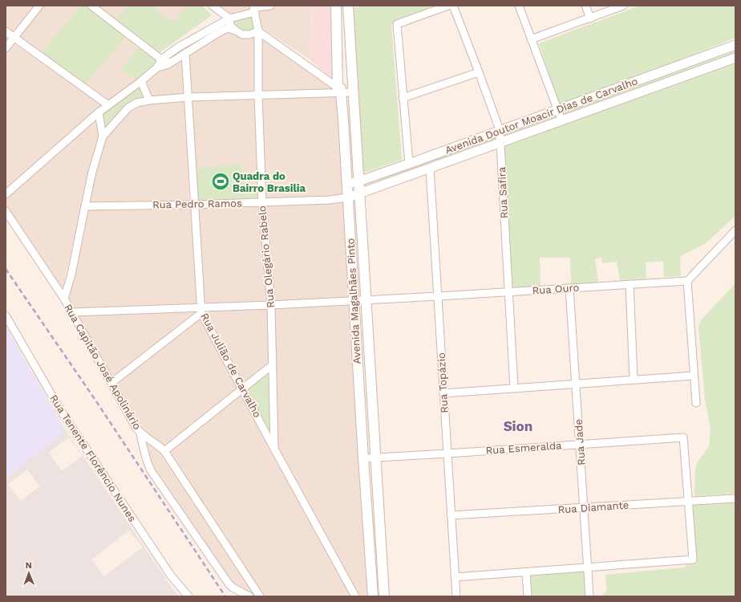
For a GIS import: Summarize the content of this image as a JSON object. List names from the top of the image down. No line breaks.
{"streets":{"main road":["Avenida Magalhães Pinto"],"street":["Avenida Doutor Moacir Dias de Carvalho","Rua Safira","Rua Pedro Ramos","Rua Olegário Rabelo","Rua Ouro","Rua Julião de Carvalho","Rua Capitão José Apolinário","Rua Topázio","Rua Jade","Rua Esmeralda","Rua Tenente Florêncio Nunes","Rua Diamante"]},"crossings":[["Avenida Doutor Moacir Dias de Carvalho","Rua Safira"],["Avenida Doutor Moacir Dias de Carvalho","Rua Pedro Ramos"],["Avenida Doutor Moacir Dias de Carvalho","Avenida Magalhães Pinto"],["Avenida Doutor Moacir Dias de Carvalho","Rua Topázio"],["Rua Safira","Rua Ouro"],["Rua Pedro Ramos","Rua Olegário Rabelo"],["Rua Pedro Ramos","Avenida Magalhães Pinto"],["Rua Pedro Ramos","Rua Julião de Carvalho"],["Rua Olegário Rabelo","Rua Ouro"],["Rua Olegário Rabelo","Rua Julião de Carvalho"],["Rua Ouro","Avenida Magalhães Pinto"],["Rua Ouro","Rua Julião de Carvalho"],["Rua Ouro","Rua Capitão José Apolinário"],["Rua Ouro","Rua Topázio"],["Rua Ouro","Rua Jade"],["Avenida Magalhães Pinto","Rua Esmeralda"],["Rua Topázio","Rua Esmeralda"],["Rua Topázio","Rua Diamante"],["Rua Jade","Rua Esmeralda"],["Rua Jade","Rua Diamante"],["Rua Esmeralda","Rua Diamante"]],"districts":["Sion"],"places":{"sports":["Quadra do Bairro Brasilia"]},"north":"top"}
